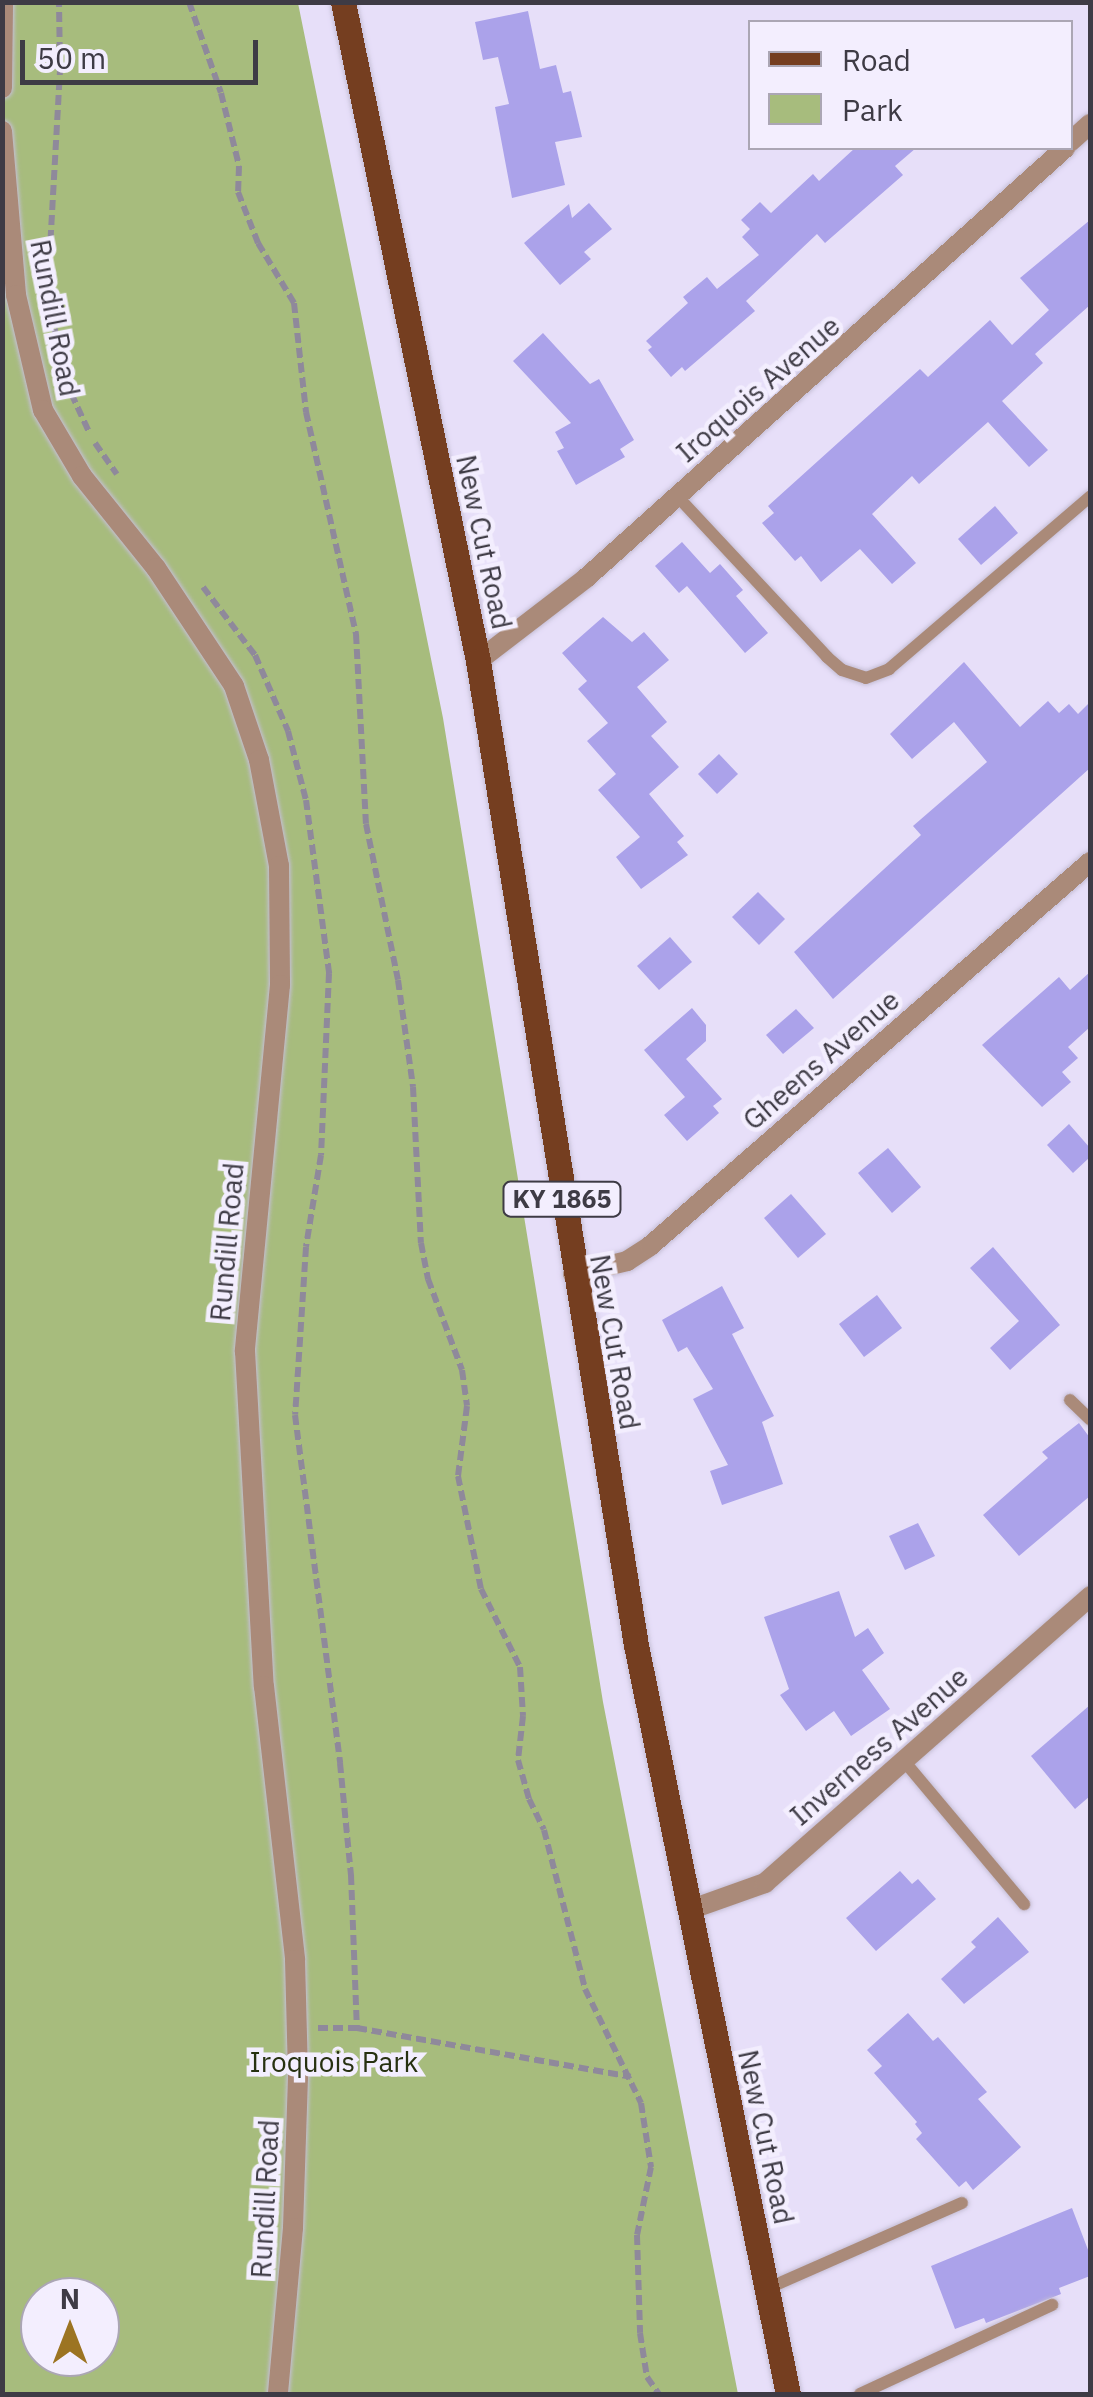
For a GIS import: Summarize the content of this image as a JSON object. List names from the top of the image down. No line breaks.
{"streets":{"main road":["New Cut Road","KY 1865"],"street":["Rundill Road","Iroquois Avenue","Gheens Avenue","Inverness Avenue"]},"crossings":[["Iroquois Avenue","New Cut Road"],["New Cut Road","Gheens Avenue"],["New Cut Road","Inverness Avenue"]],"parks":["Iroquois Park"],"legend":["Road","Park"],"scale_bar":"50 m","north":"top"}
